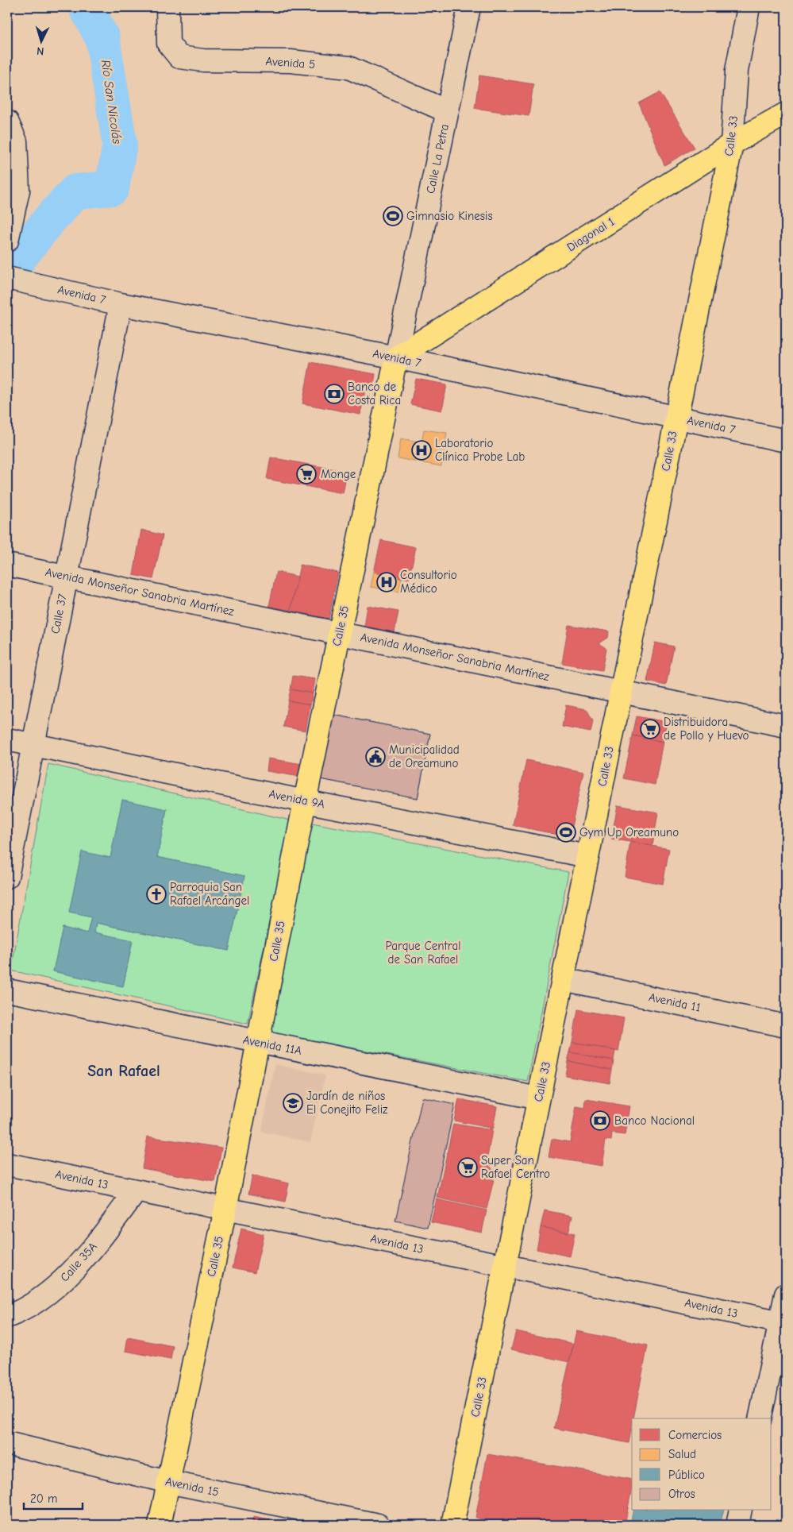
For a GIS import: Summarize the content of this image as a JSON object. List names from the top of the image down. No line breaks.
{"streets":{"main road":["Calle 33","Diagonal 1","Calle 35"],"street":["Avenida 5","Calle La Petra","Avenida 7","Avenida Monseñor Sanabria Martínez","Calle 37","Avenida 9A","Avenida 11","Avenida 11A","Avenida 13","Calle 35A","Avenida 15"]},"crossings":[["Avenida 5","Calle La Petra"],["Calle 33","Diagonal 1"],["Calle 33","Avenida 7"],["Calle 33","Avenida Monseñor Sanabria Martínez"],["Calle 33","Avenida 9A"],["Calle 33","Avenida 11"],["Calle 33","Avenida 11A"],["Calle 33","Avenida 13"],["Calle La Petra","Diagonal 1"],["Calle La Petra","Avenida 7"],["Calle La Petra","Calle 35"],["Diagonal 1","Avenida 7"],["Diagonal 1","Calle 35"],["Avenida 7","Calle 37"],["Avenida 7","Calle 35"],["Avenida Monseñor Sanabria Martínez","Calle 37"],["Avenida Monseñor Sanabria Martínez","Calle 35"],["Calle 37","Avenida 9A"],["Calle 35","Avenida 9A"],["Calle 35","Avenida 11A"],["Calle 35","Avenida 13"],["Calle 35","Avenida 15"],["Avenida 13","Calle 35A"]],"districts":["San Rafael"],"water":["Río San Nicolás"],"parks":["Parque Central de San Rafael"],"places":{"sports":["Gimnasio Kinesis","Gym Up Oreamuno"],"bank":["Banco de Costa Rica","Banco Nacional"],"hospital":["Laboratorio Clínica Probe Lab","Consultorio Médico"],"supermarket":["Monge","Distribuidora de Pollo y Huevo","Super San Rafael Centro"],"public building":["Municipalidad de Oreamuno"],"church":["Parroquia San Rafael Arcángel"],"school or university":["Jardín de niños El Conejito Feliz"]},"legend":["Comercios","Salud","Público","Otros"],"scale_bar":"20 m","north":"bottom"}
